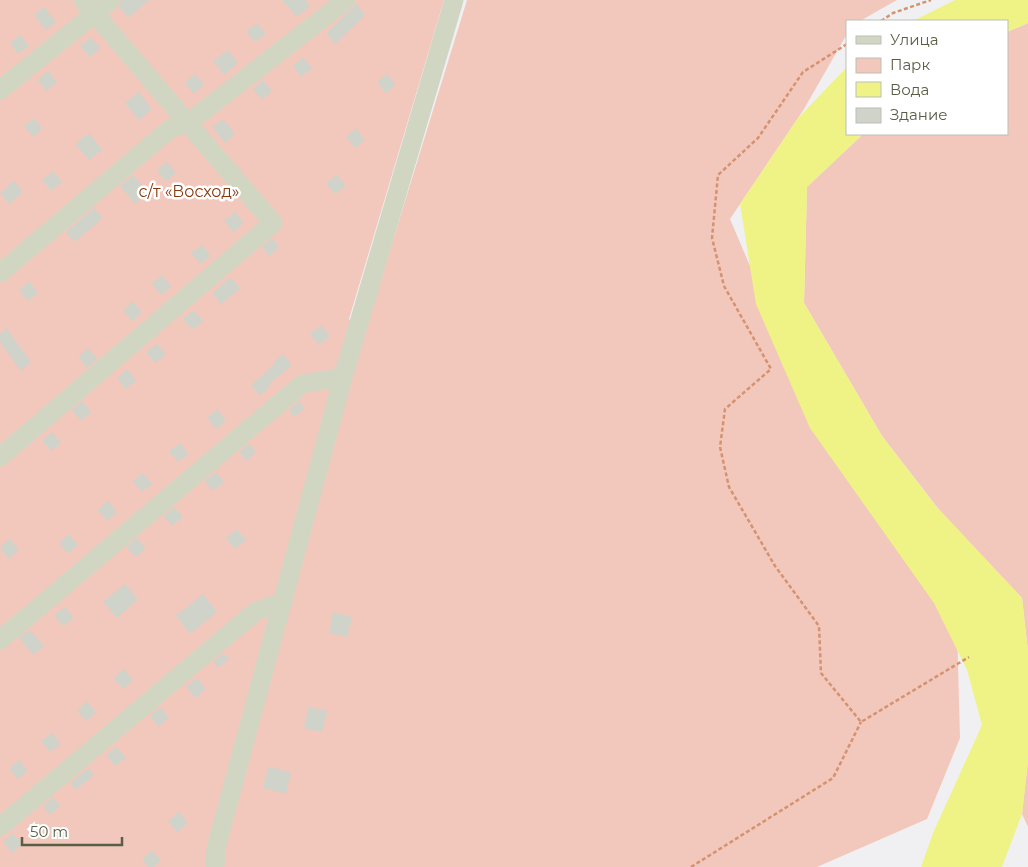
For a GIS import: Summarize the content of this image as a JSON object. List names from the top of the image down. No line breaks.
{"parks":["с/т «Восход»"],"legend":["Улица","Парк","Вода","Здание"],"scale_bar":"50 m"}
